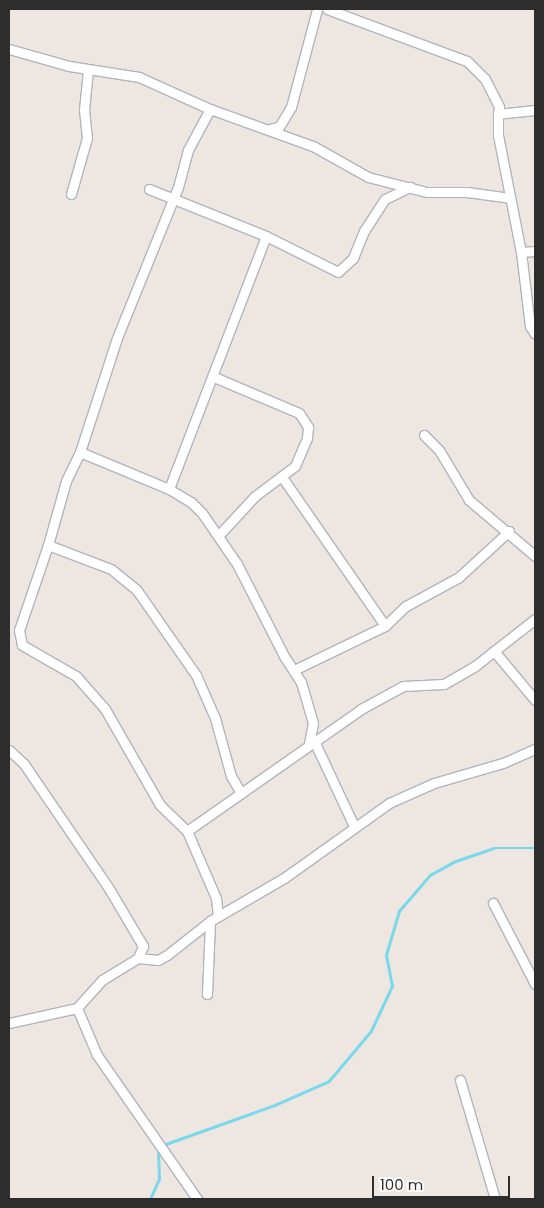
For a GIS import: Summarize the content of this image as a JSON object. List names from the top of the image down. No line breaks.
{"scale_bar":"100 m"}
